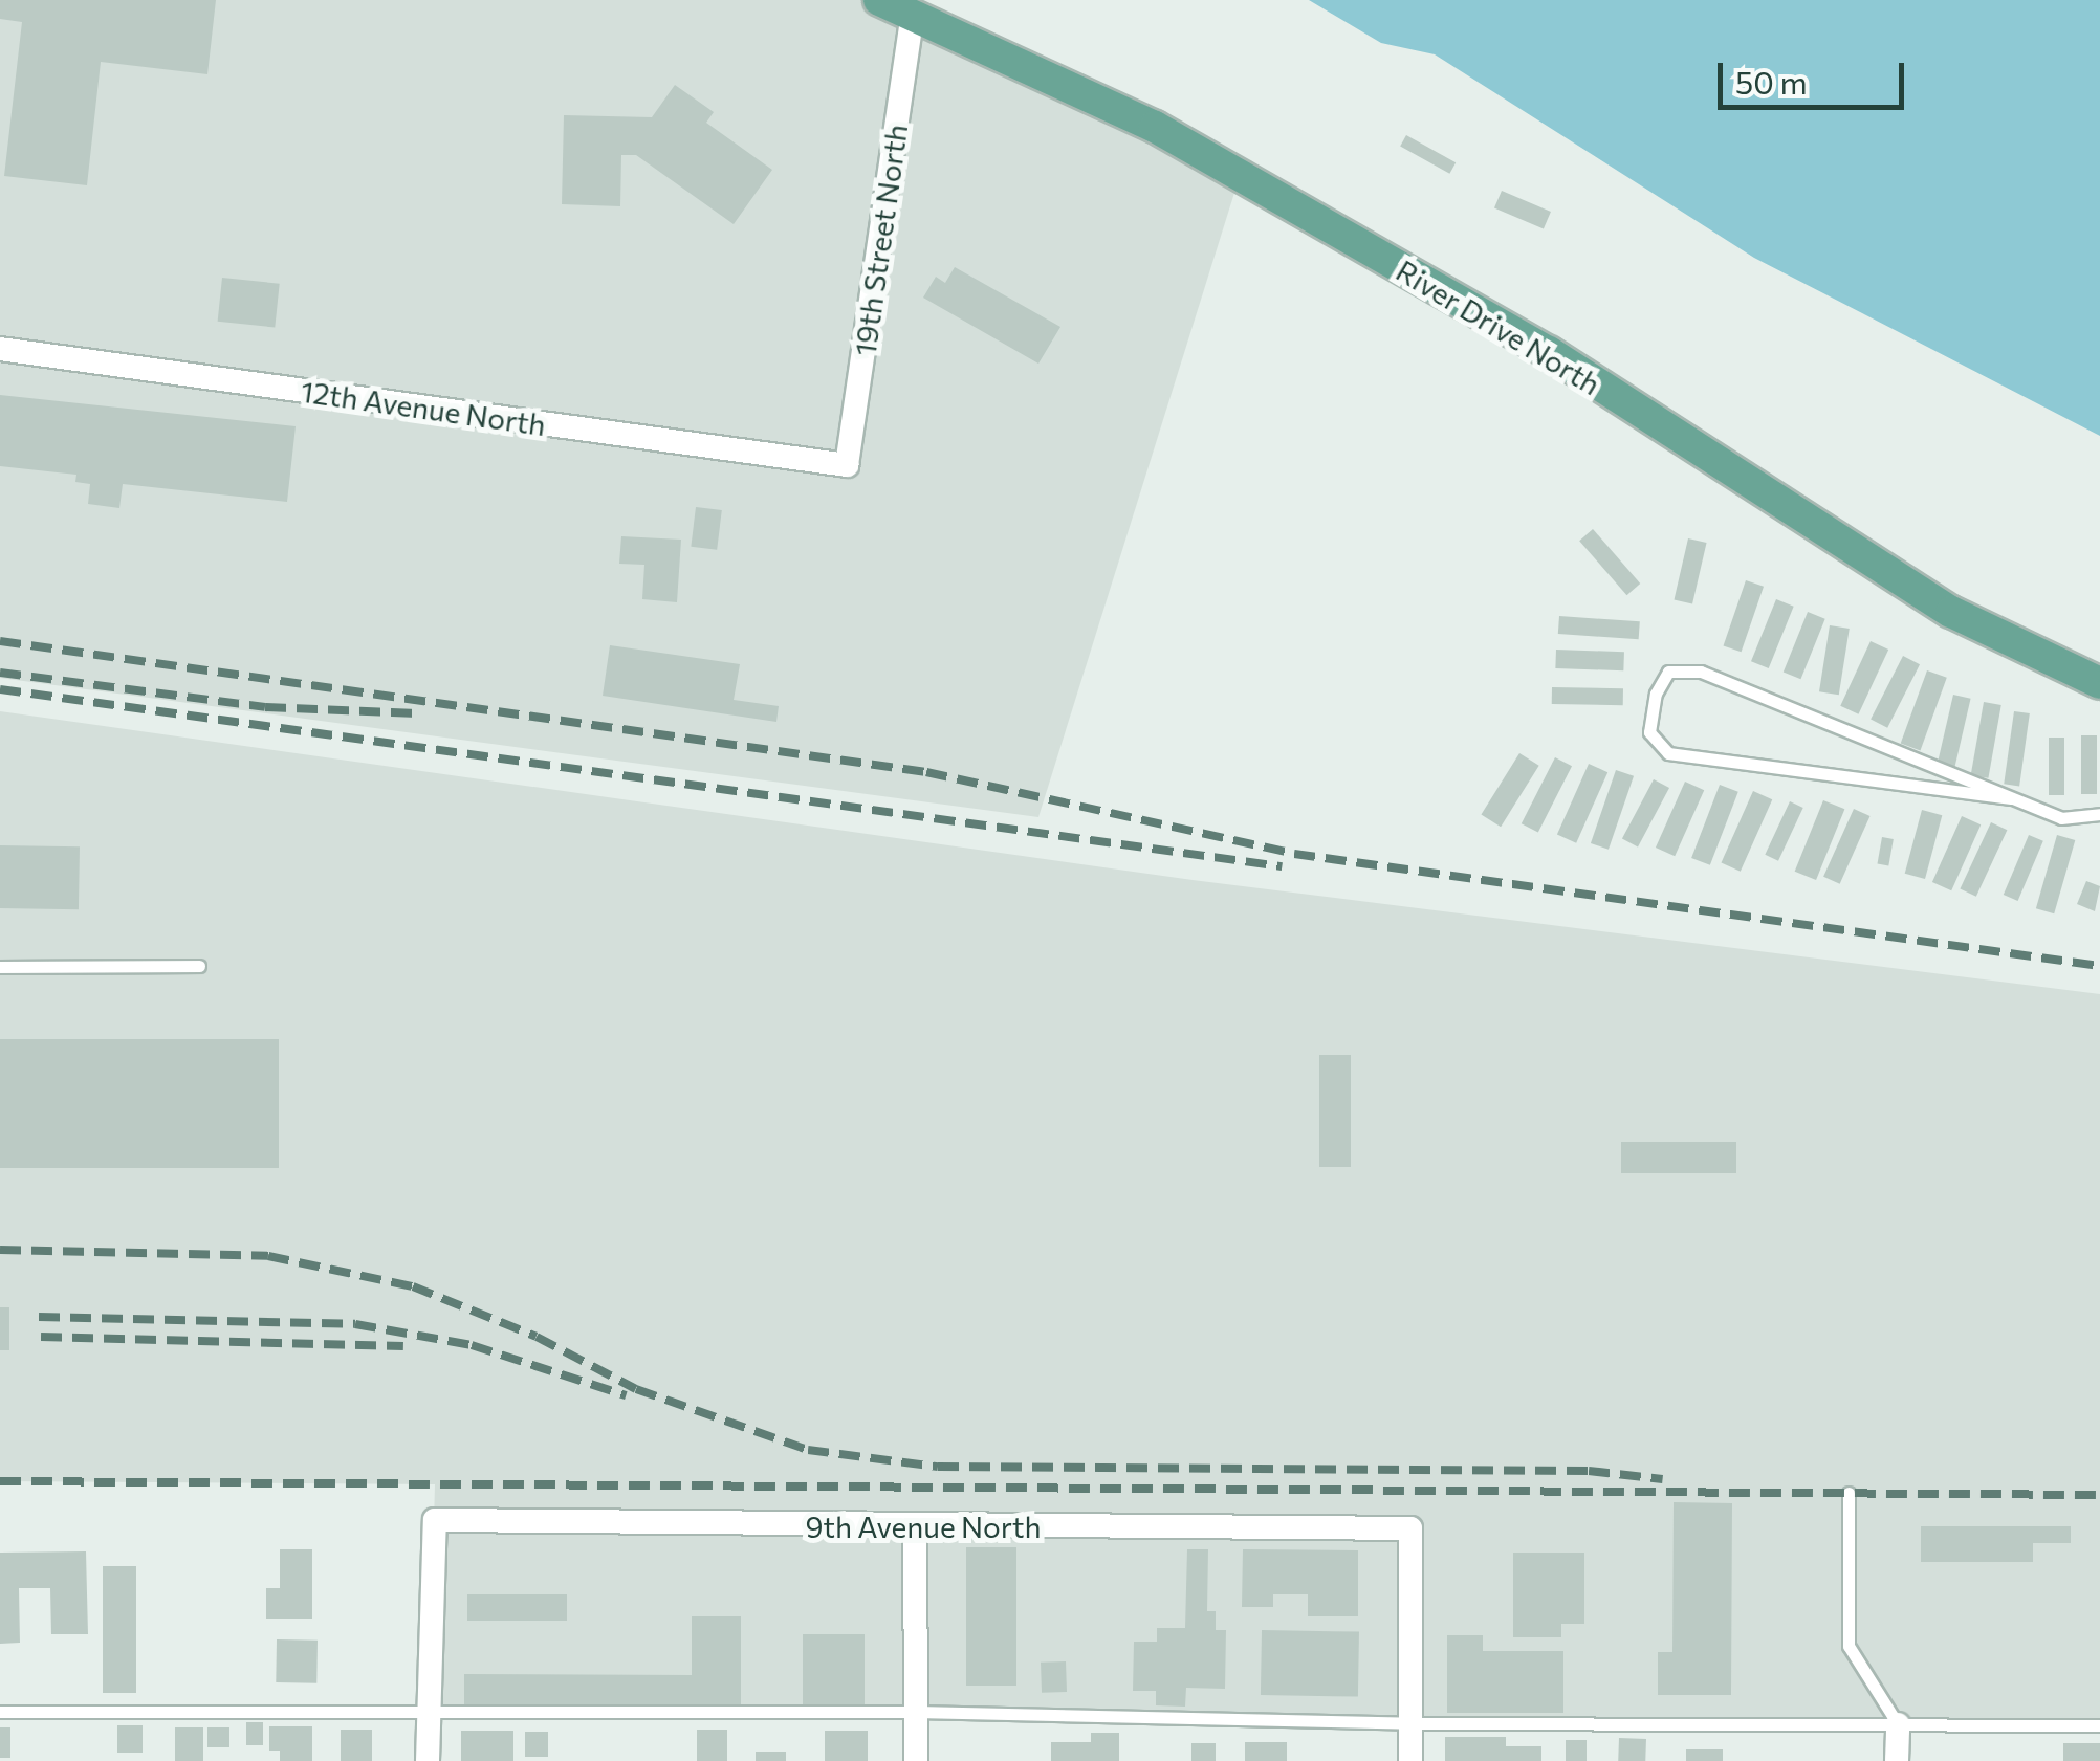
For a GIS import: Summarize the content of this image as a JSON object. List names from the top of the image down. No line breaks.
{"streets":{"main road":["River Drive North"],"street":["19th Street North","12th Avenue North","9th Avenue North"]},"crossings":[["19th Street North","River Drive North"],["19th Street North","12th Avenue North"]],"scale_bar":"50 m"}
